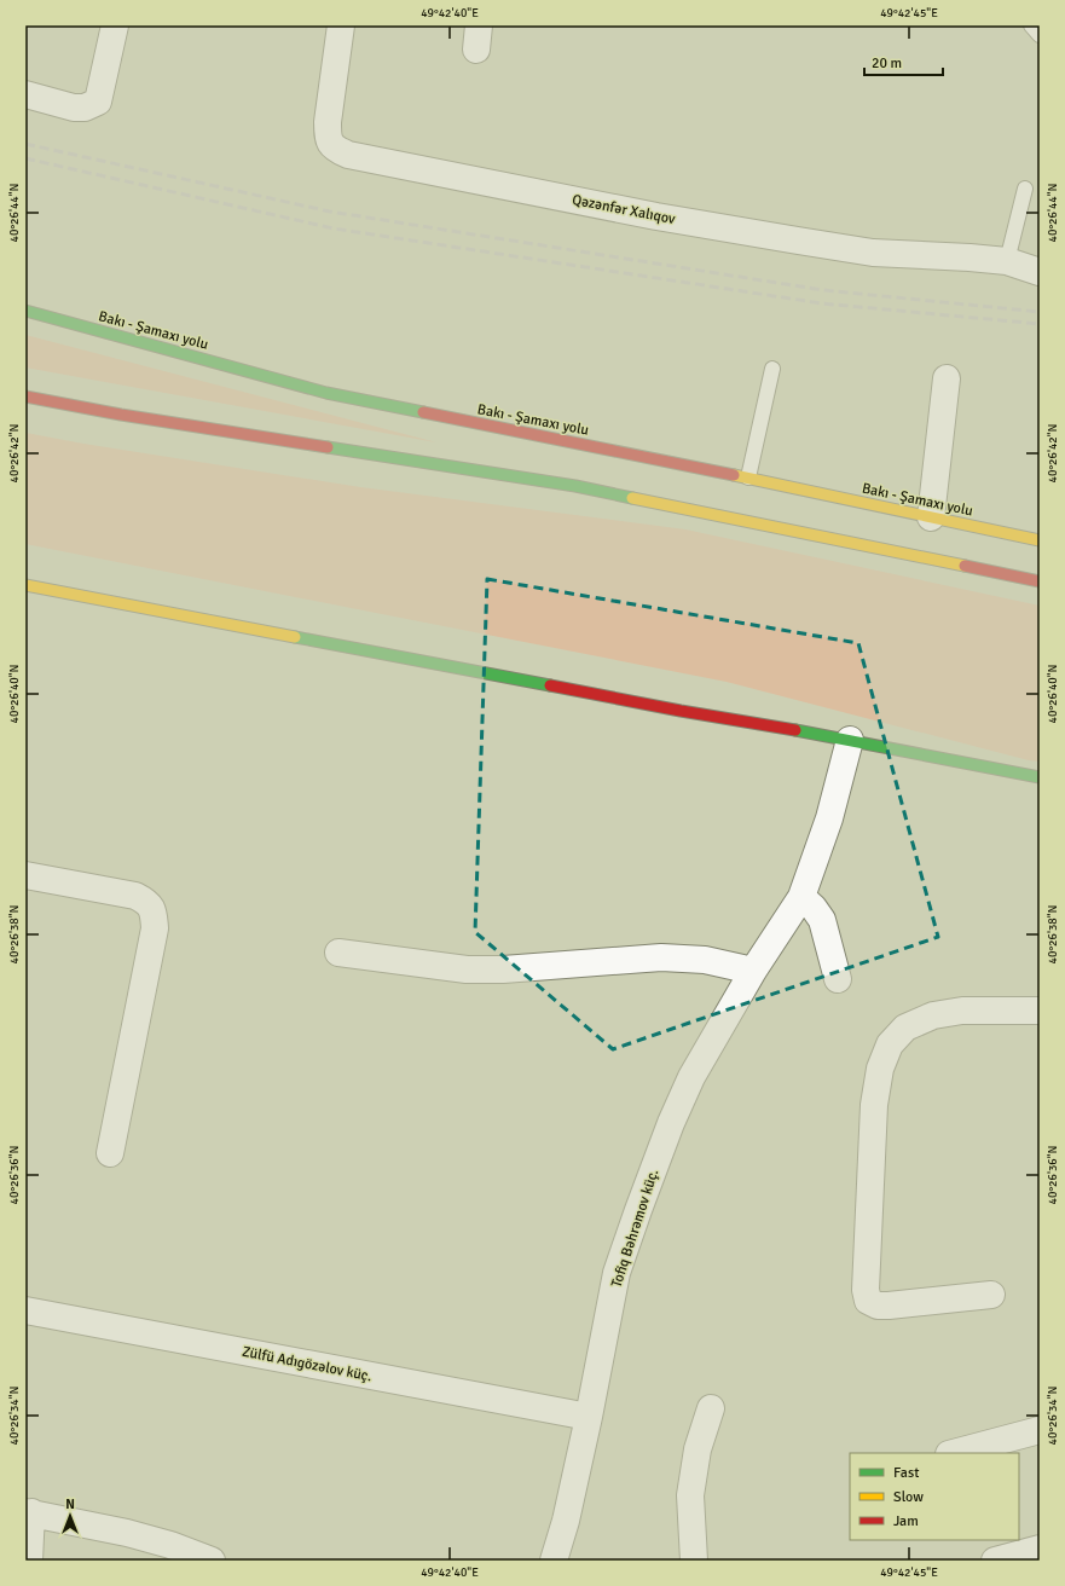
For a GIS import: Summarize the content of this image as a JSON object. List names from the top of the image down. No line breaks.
{"streets":{"main road":["Bakı - Şamaxı yolu"],"street":["Qəzənfər Xalıqov","Tofiq Bəhrəmov küç.","Zülfü Adıgözəlov küç."]},"crossings":[["Tofiq Bəhrəmov küç.","Zülfü Adıgözəlov küç."]],"legend":["Fast","Slow","Jam"],"scale_bar":"20 m","north":"top","coordinates":["49°42'40\"E","49°42'45\"E","40°26'44\"N","40°26'42\"N","40°26'40\"N","40°26'38\"N","40°26'36\"N","40°26'34\"N"]}
